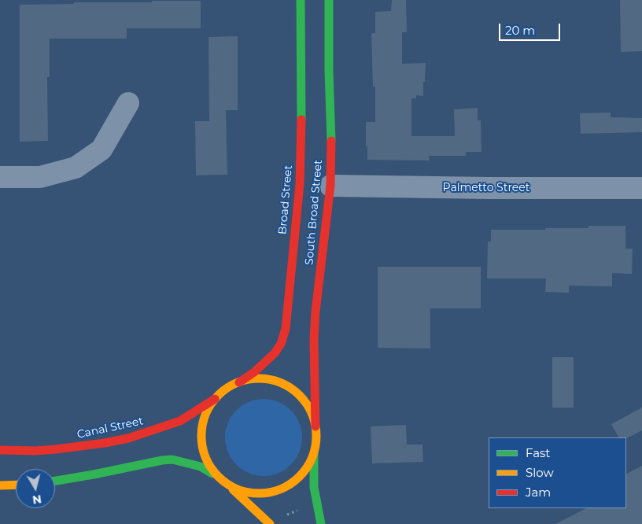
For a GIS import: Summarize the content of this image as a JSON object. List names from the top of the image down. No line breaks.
{"streets":{"main road":["Broad Street","South Broad Street","Canal Street"],"street":["Palmetto Street"]},"crossings":[["Palmetto Street","South Broad Street"],["Broad Street","South Broad Street"],["Broad Street","Canal Street"],["South Broad Street","Canal Street"]],"legend":["Fast","Slow","Jam"],"scale_bar":"20 m","north":"bottom"}
